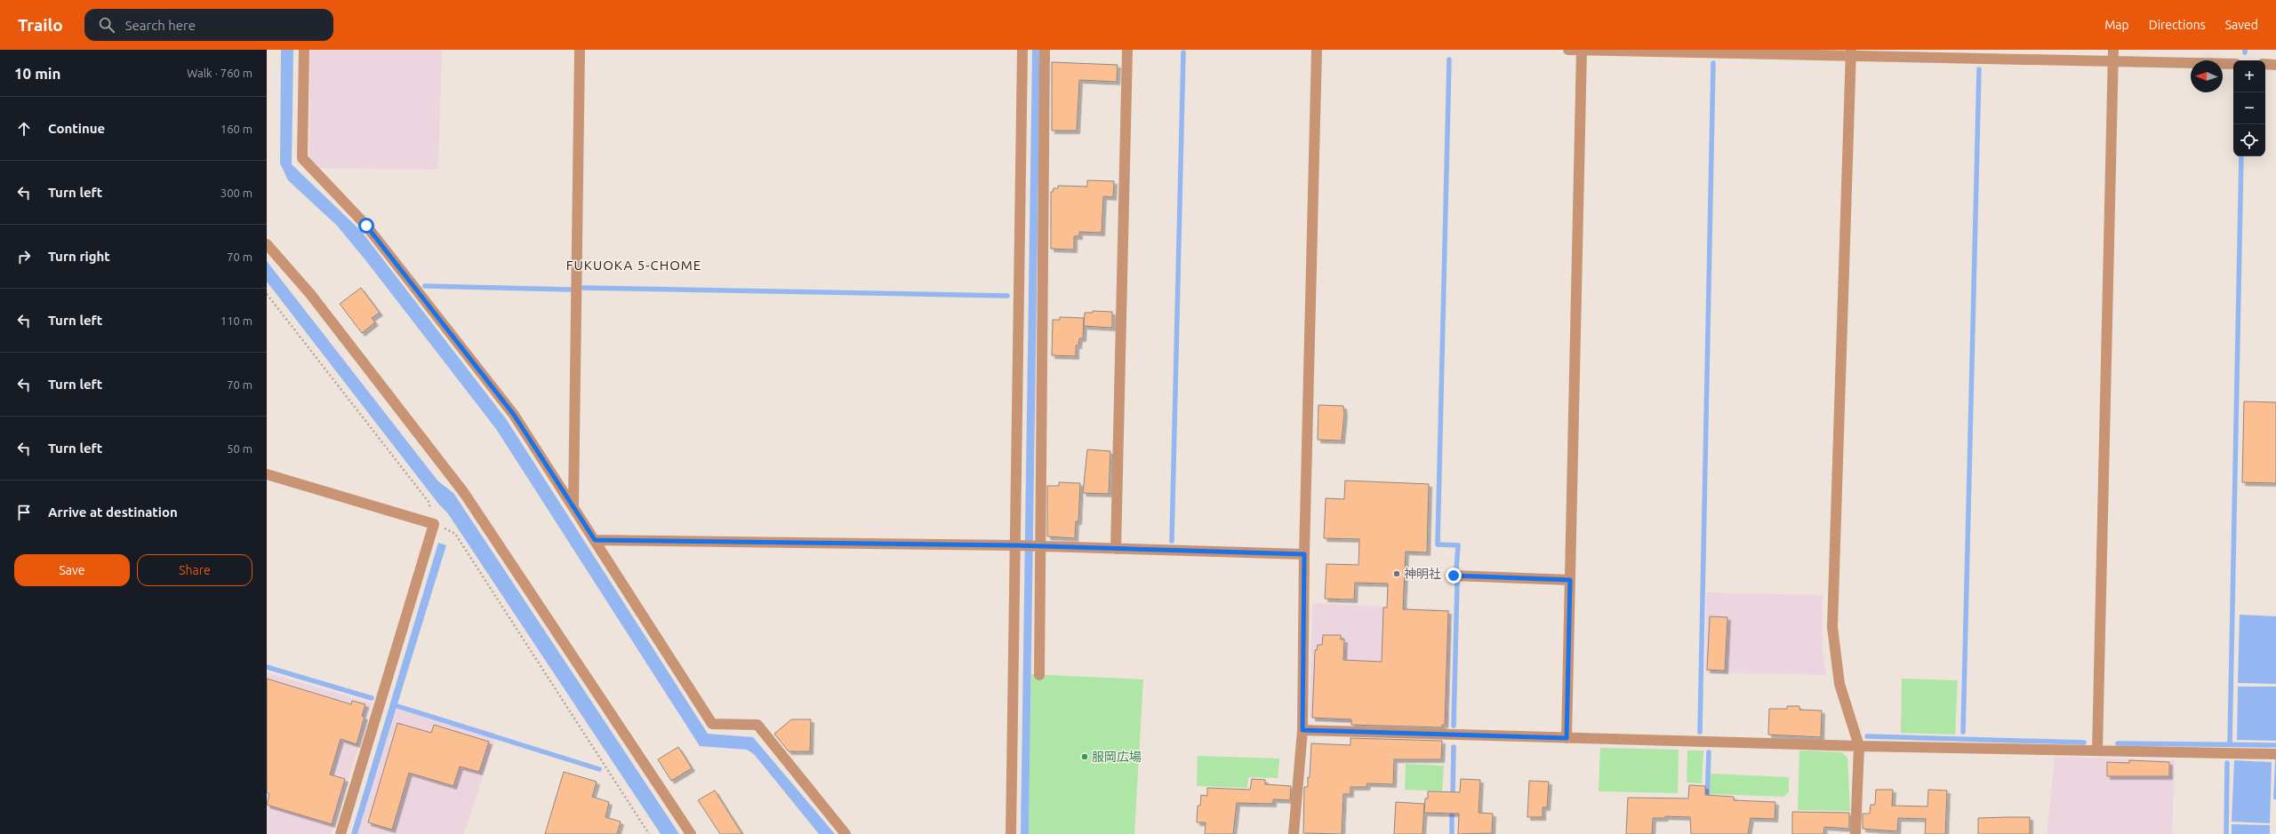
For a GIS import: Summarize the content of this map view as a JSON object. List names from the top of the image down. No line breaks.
{"districts":["FUKUOKA 5-CHOME"],"places":["神明社","服岡広場"],"north":"left","page":{"header":"Trailo","search":"Search here","nav":["Map","Directions","Saved"],"heading":["10 min","Walk · 760 m"],"map_buttons":["+","−"],"list":[["Continue","160 m"],["Turn left","300 m"],["Turn right","70 m"],["Turn left","110 m"],["Turn left","70 m"],["Turn left","50 m"],"Arrive at destination"],"buttons":["Save","Share"]}}
